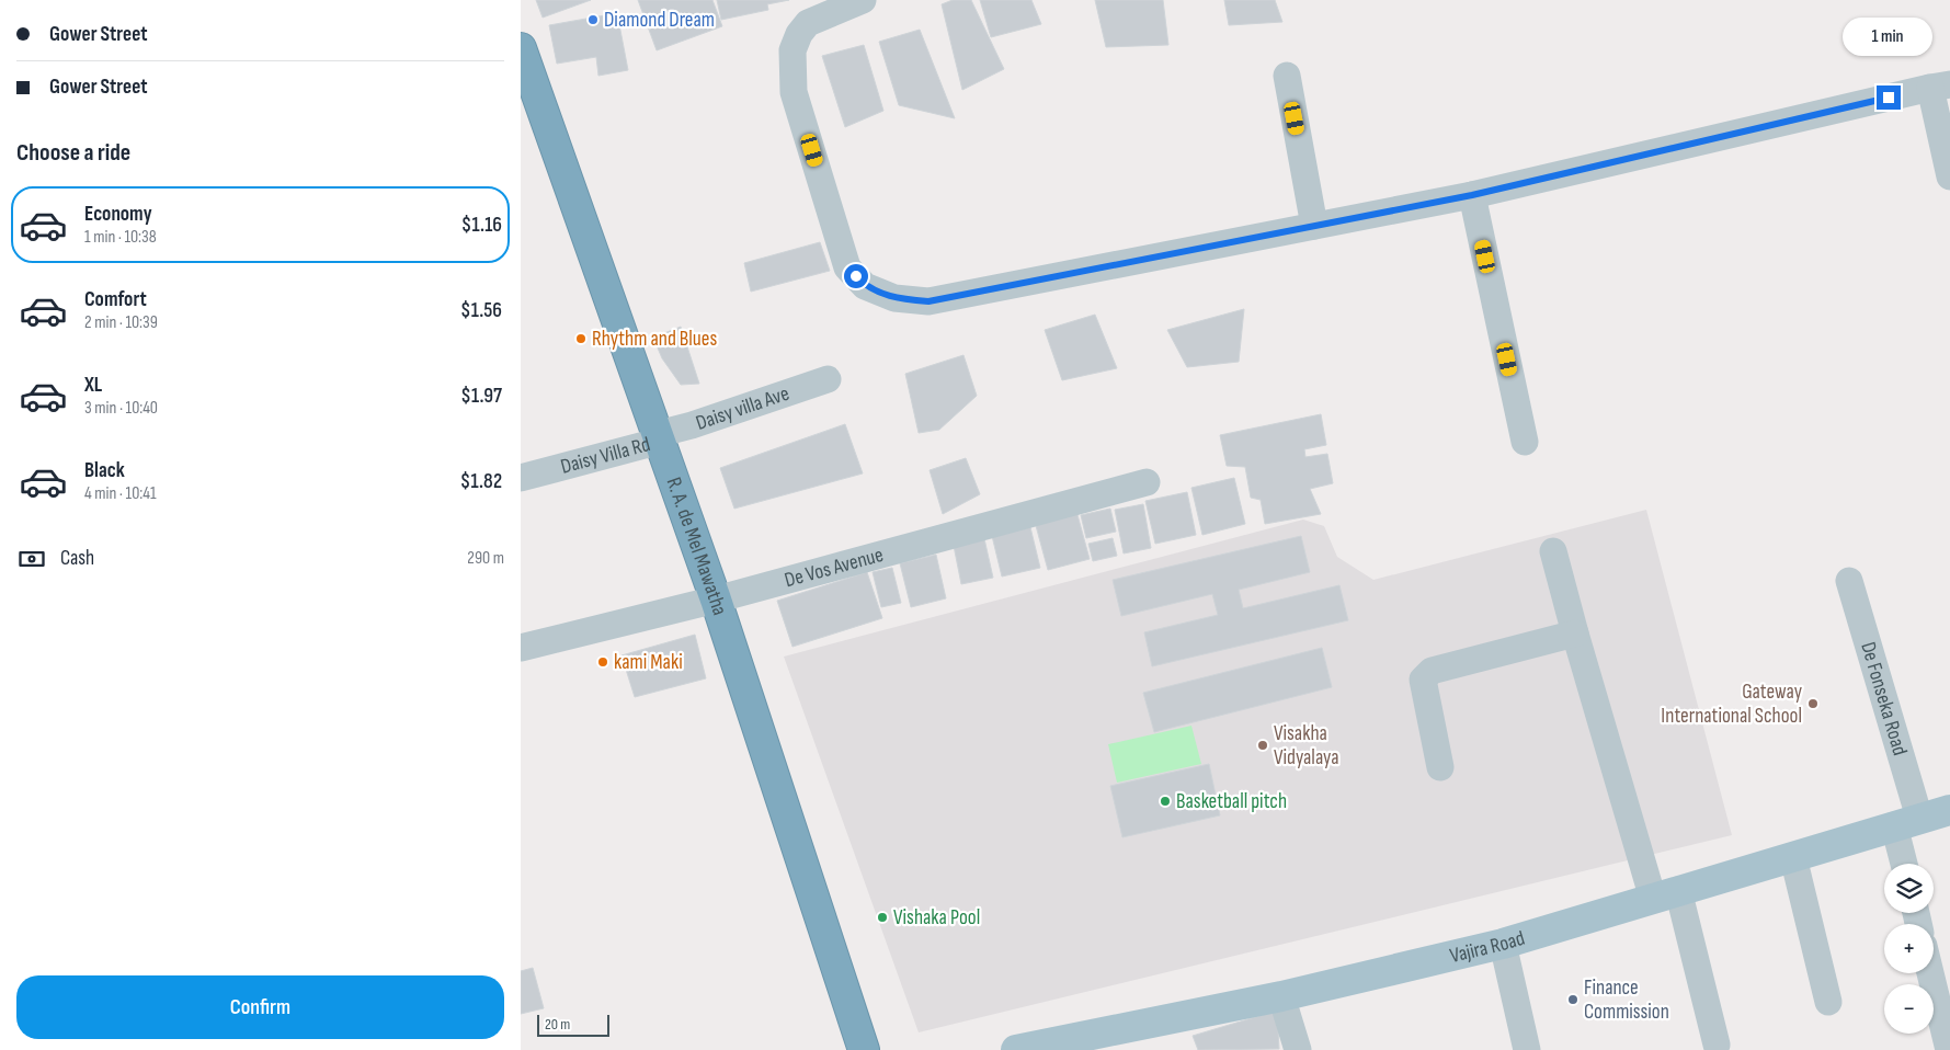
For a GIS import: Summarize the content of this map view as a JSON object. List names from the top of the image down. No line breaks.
{"streets":{"highway":["R. A. de Mel Mawatha"],"main road":["Vajira Road"],"street":["Daisy villa Ave","Daisy Villa Rd","De Vos Avenue","De Fonseka Road"]},"crossings":[["Daisy villa Ave","Daisy Villa Rd"],["Daisy villa Ave","R. A. de Mel Mawatha"],["Daisy Villa Rd","R. A. de Mel Mawatha"],["R. A. de Mel Mawatha","De Vos Avenue"],["De Fonseka Road","Vajira Road"]],"places":["Diamond Dream","Rhythm and Blues","kami Maki","Gateway International School","Visakha Vidyalaya","Basketball pitch","Vishaka Pool","Finance Commission"],"scale_bar":"20 m","page":{"banner":["Gower Street","Gower Street"],"bubble":"1 min","heading":"Choose a ride","list":[{"name":"Economy","note":"1 min · 10:38","value":"$1.16"},{"name":"Comfort","note":"2 min · 10:39","value":"$1.56"},{"name":"XL","note":"3 min · 10:40","value":"$1.97"},{"name":"Black","note":"4 min · 10:41","value":"$1.82"}],"pay":["Cash","290 m"],"map_buttons":["+","−"],"buttons":"Confirm","scale":"20 m"}}
